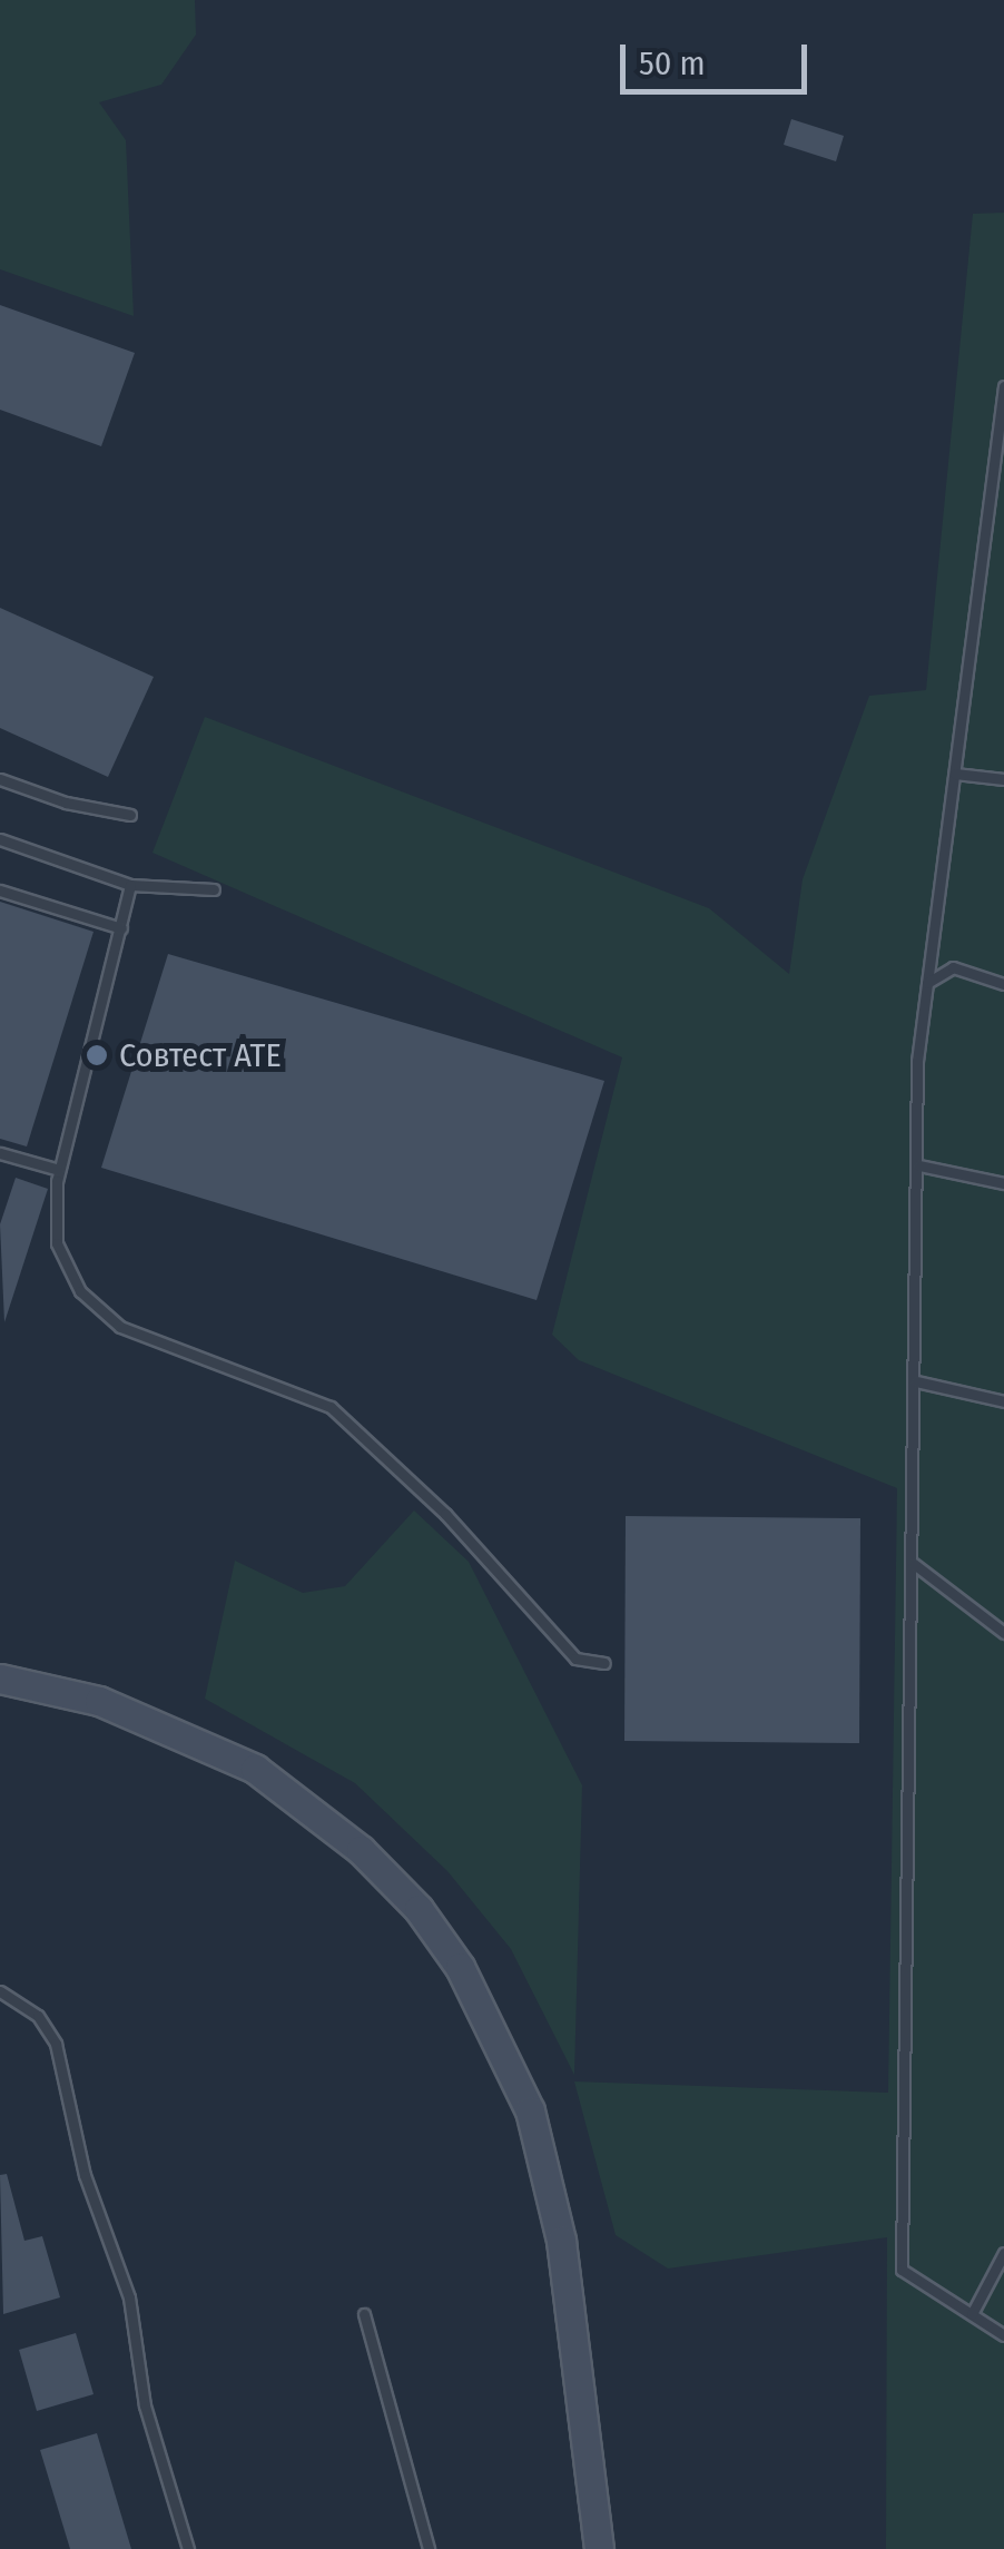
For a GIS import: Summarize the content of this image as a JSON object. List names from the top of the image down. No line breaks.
{"places":["Совтест АТЕ"],"scale_bar":"50 m"}
